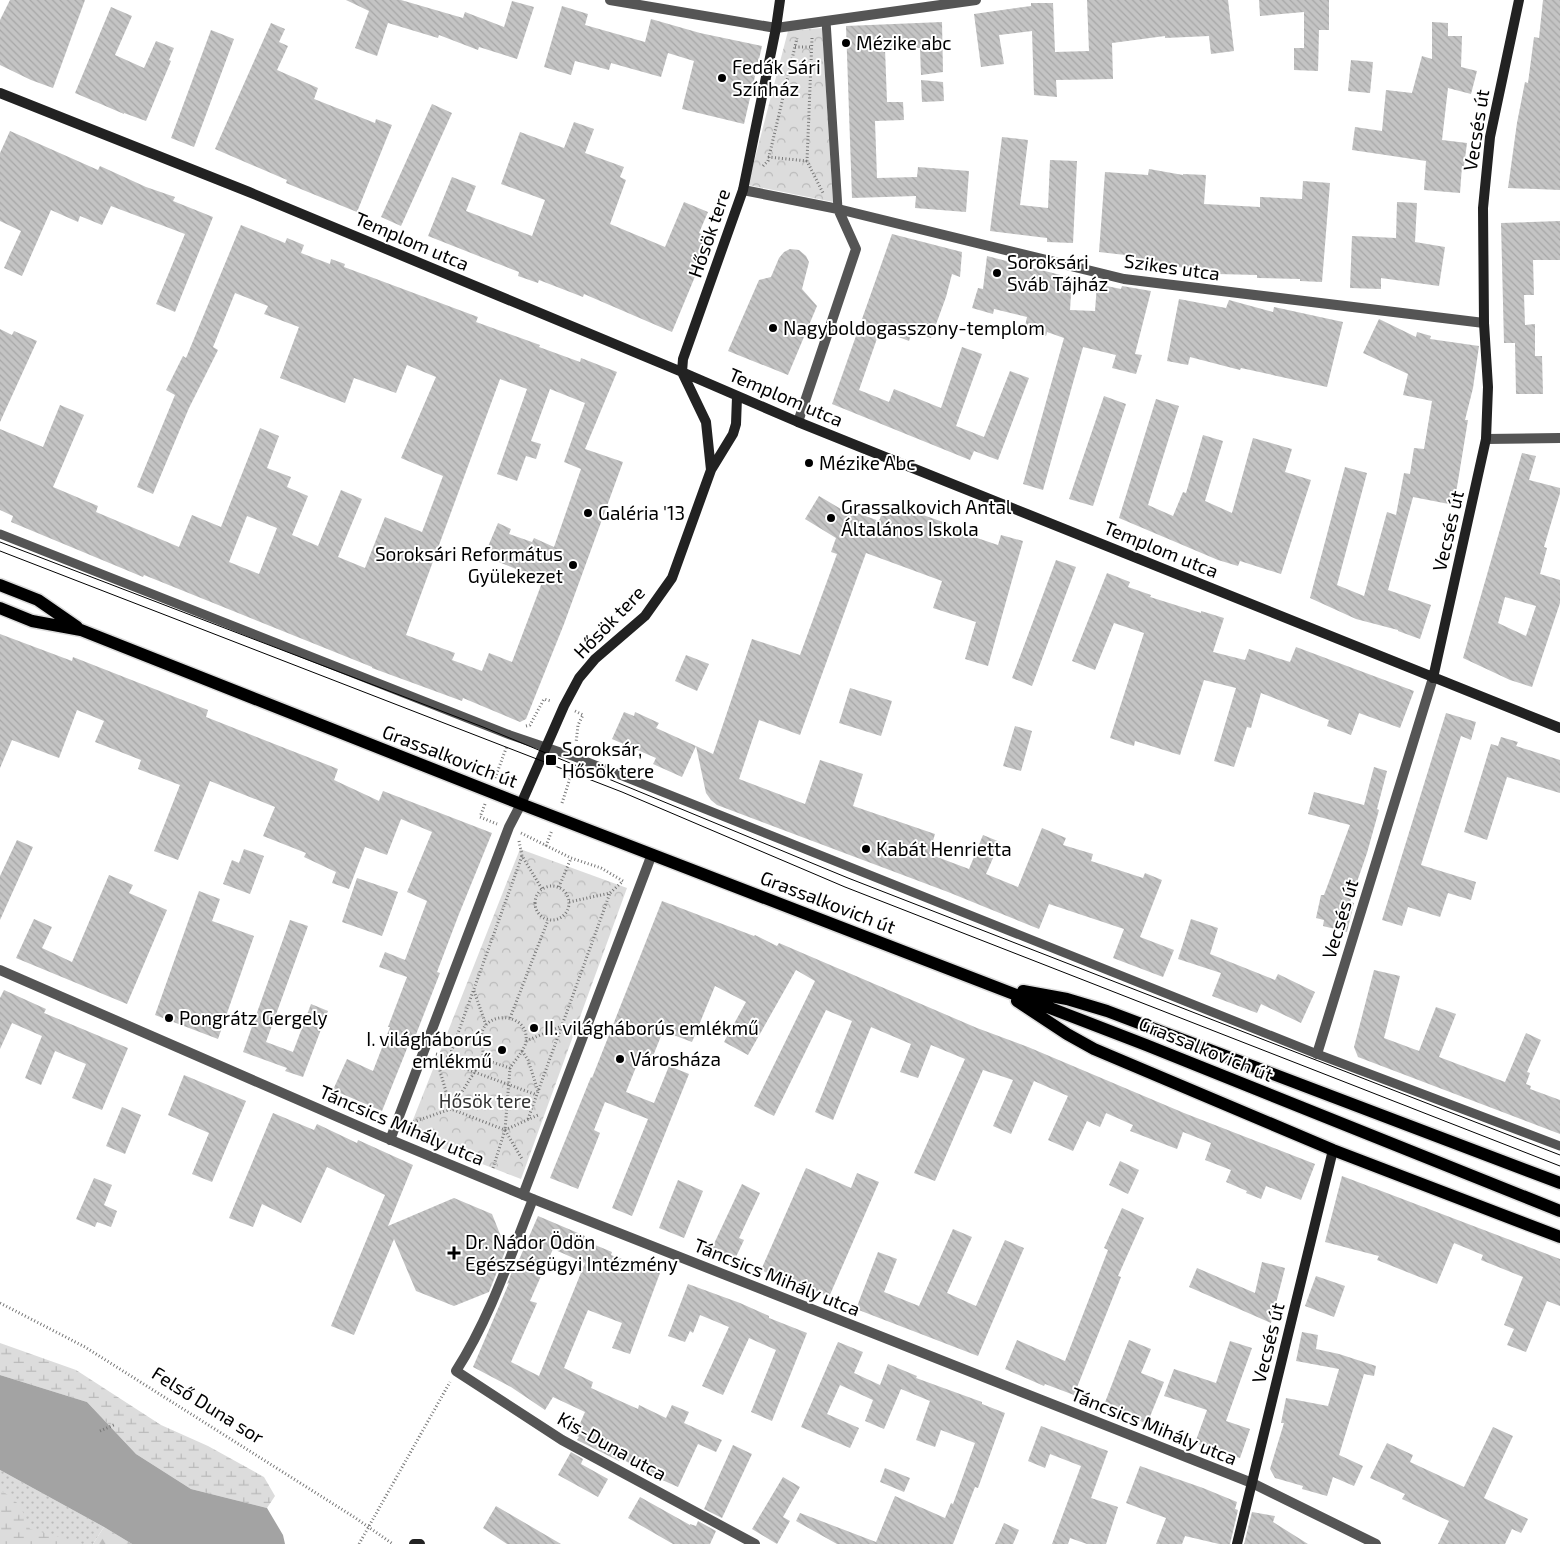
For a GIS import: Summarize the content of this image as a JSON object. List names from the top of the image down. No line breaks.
{"streets":{"main road":["Grassalkovich út"],"street":["Vecsés út","Hősök tere","Templom utca","Szikes utca","Táncsics Mihály utca","Kis-Duna utca"],"path":["Felső Duna sor"]},"crossings":[["Vecsés út","Templom utca"],["Vecsés út","Szikes utca"],["Vecsés út","Táncsics Mihály utca"],["Hősök tere","Templom utca"],["Hősök tere","Szikes utca"],["Hősök tere","Grassalkovich út"],["Hősök tere","Táncsics Mihály utca"]],"parks":["Hősök tere"],"places":{"other":["Mézike abc","Fedák Sári Színház","Soroksári Sváb Tájház","Nagyboldogasszony-templom","Mézike Abc","Galéria '13","Grassalkovich Antal Általános Iskola","Soroksári Református Gyülekezet","Kabát Henrietta","Pongrátz Gergely","II. világháborús emlékmű","I. világháborús emlékmű","Városháza"],"transit":["Soroksár, Hősök tere"],"health":["Dr. Nádor Ödön Egészségügyi Intézmény"]}}
